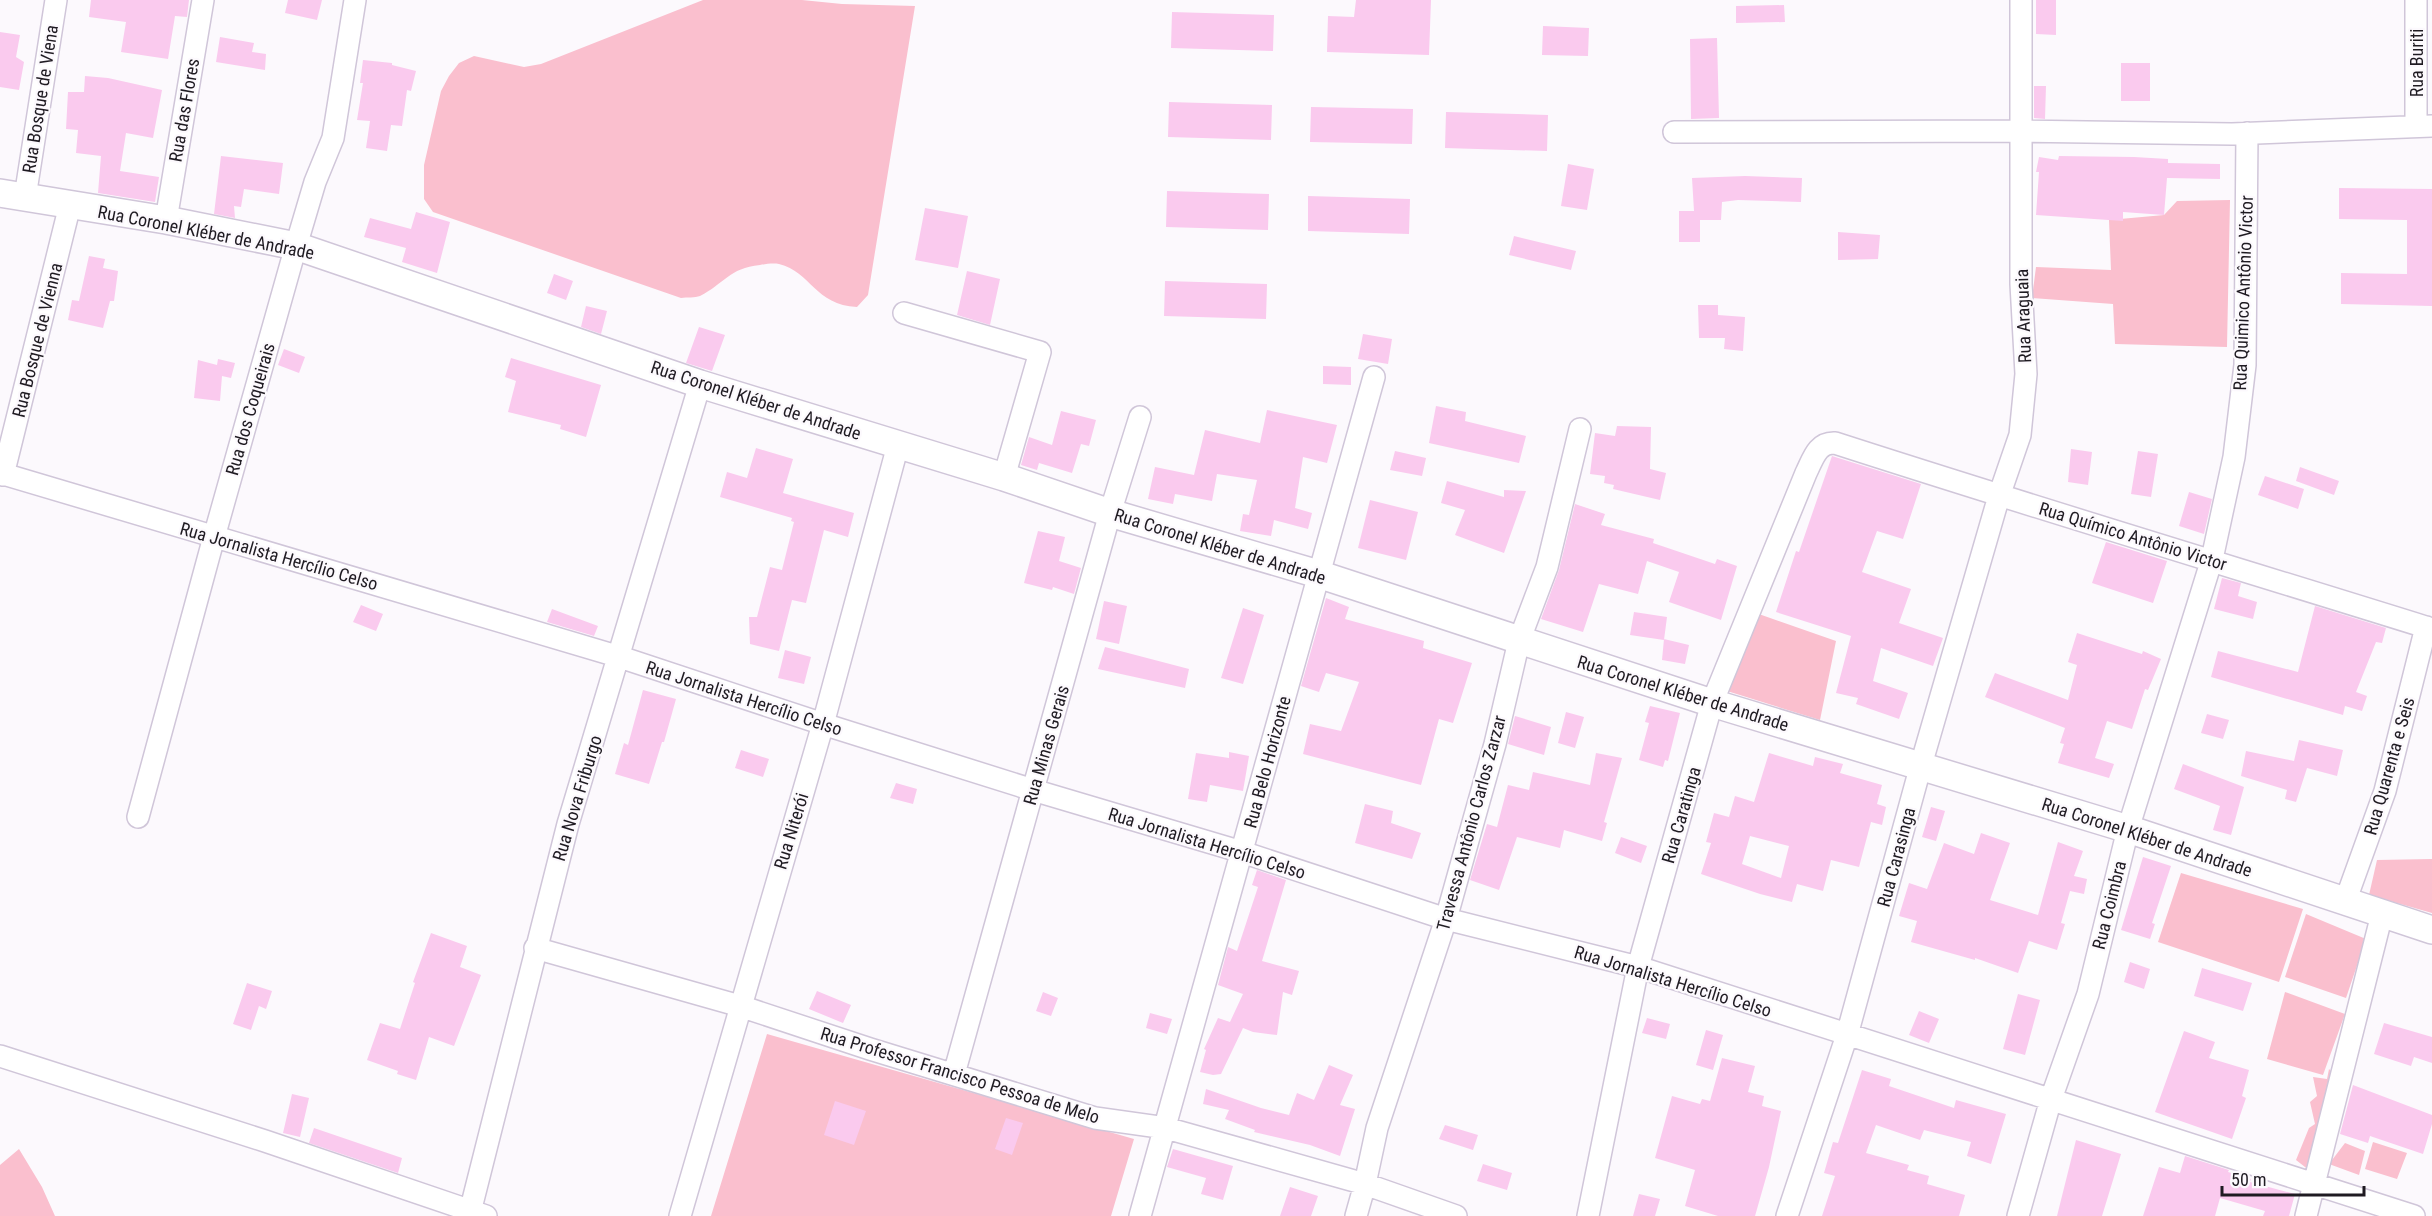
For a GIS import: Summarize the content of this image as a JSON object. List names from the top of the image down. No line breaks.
{"streets":{"main road":["Rua Coronel Kléber de Andrade"],"street":["Rua Buriti","Rua Bosque de Viena","Rua das Flores","Rua Quimico Antônio Victor","Rua Araguaia","Rua Bosque de Vienna","Rua dos Coqueirais","Rua Químico Antônio Victor","Rua Jornalista Hercílio Celso","Rua Minas Gerais","Rua Belo Horizonte","Rua Quarenta e Seis","Rua Nova Friburgo","Rua Caratinga","Travessa Antônio Carlos Zarzar","Rua Niterói","Rua Carasinga","Rua Coimbra","Rua Professor Francisco Pessoa de Melo"]},"crossings":[["Rua Bosque de Viena","Rua Coronel Kléber de Andrade"],["Rua das Flores","Rua Coronel Kléber de Andrade"],["Rua Coronel Kléber de Andrade","Rua Bosque de Vienna"],["Rua Coronel Kléber de Andrade","Rua dos Coqueirais"],["Rua Coronel Kléber de Andrade","Rua Minas Gerais"],["Rua Coronel Kléber de Andrade","Rua Belo Horizonte"],["Rua Coronel Kléber de Andrade","Rua Quarenta e Seis"],["Rua Coronel Kléber de Andrade","Rua Nova Friburgo"],["Rua Coronel Kléber de Andrade","Rua Caratinga"],["Rua Coronel Kléber de Andrade","Travessa Antônio Carlos Zarzar"],["Rua Coronel Kléber de Andrade","Rua Niterói"],["Rua Coronel Kléber de Andrade","Rua Carasinga"],["Rua Coronel Kléber de Andrade","Rua Coimbra"],["Rua Quimico Antônio Victor","Rua Químico Antônio Victor"],["Rua Quimico Antônio Victor","Rua Coimbra"],["Rua Araguaia","Rua Químico Antônio Victor"],["Rua Araguaia","Rua Carasinga"],["Rua Bosque de Vienna","Rua Jornalista Hercílio Celso"],["Rua dos Coqueirais","Rua Jornalista Hercílio Celso"],["Rua Químico Antônio Victor","Rua Quarenta e Seis"],["Rua Químico Antônio Victor","Rua Caratinga"],["Rua Químico Antônio Victor","Rua Carasinga"],["Rua Químico Antônio Victor","Rua Coimbra"],["Rua Jornalista Hercílio Celso","Rua Minas Gerais"],["Rua Jornalista Hercílio Celso","Rua Belo Horizonte"],["Rua Jornalista Hercílio Celso","Rua Nova Friburgo"],["Rua Jornalista Hercílio Celso","Rua Caratinga"],["Rua Jornalista Hercílio Celso","Travessa Antônio Carlos Zarzar"],["Rua Jornalista Hercílio Celso","Rua Niterói"],["Rua Jornalista Hercílio Celso","Rua Carasinga"],["Rua Jornalista Hercílio Celso","Rua Coimbra"],["Rua Minas Gerais","Rua Professor Francisco Pessoa de Melo"],["Rua Belo Horizonte","Rua Professor Francisco Pessoa de Melo"],["Rua Nova Friburgo","Rua Professor Francisco Pessoa de Melo"],["Travessa Antônio Carlos Zarzar","Rua Professor Francisco Pessoa de Melo"],["Rua Niterói","Rua Professor Francisco Pessoa de Melo"]],"scale_bar":"50 m"}
